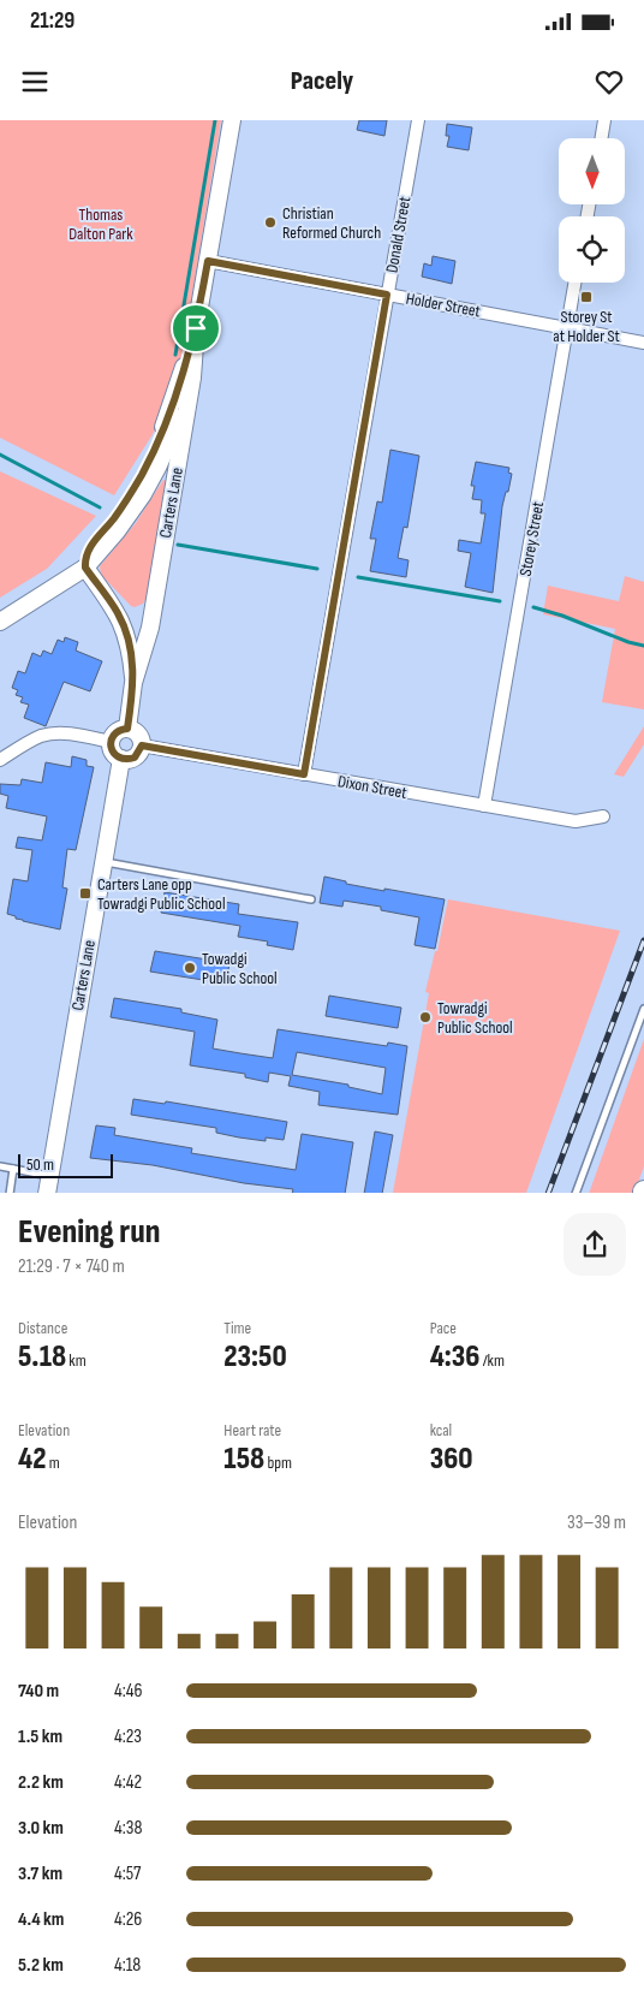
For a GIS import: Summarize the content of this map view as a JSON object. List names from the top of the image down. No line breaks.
{"streets":{"main road":["Carters Lane"],"street":["Donald Street","Holder Street","Storey Street","Dixon Street"]},"crossings":[["Donald Street","Holder Street"],["Donald Street","Dixon Street"],["Holder Street","Carters Lane"],["Holder Street","Storey Street"],["Carters Lane","Dixon Street"],["Storey Street","Dixon Street"]],"parks":["Thomas Dalton Park"],"places":{"other":["Christian Reformed Church","Towadgi Public School","Towradgi Public School"],"transit":["Storey St at Holder St","Carters Lane opp Towradgi Public School"]},"scale_bar":"50 m","north":"bottom","page":{"status":"21:29","header":"Pacely","scale":"50 m","heading":["Evening run","21:29 · 7 × 740 m"],"stats":[["Distance","5.18 km"],["Time","23:50"],["Pace","4:36 /km"],["Elevation","42 m"],["Heart rate","158 bpm"],["kcal","360"]],"chart":["Elevation","33–39 m"],"list":[{"name":"740 m","note":"4:46"},{"name":"1.5 km","note":"4:23"},{"name":"2.2 km","note":"4:42"},{"name":"3.0 km","note":"4:38"},{"name":"3.7 km","note":"4:57"},{"name":"4.4 km","note":"4:26"},{"name":"5.2 km","note":"4:18"}]}}
